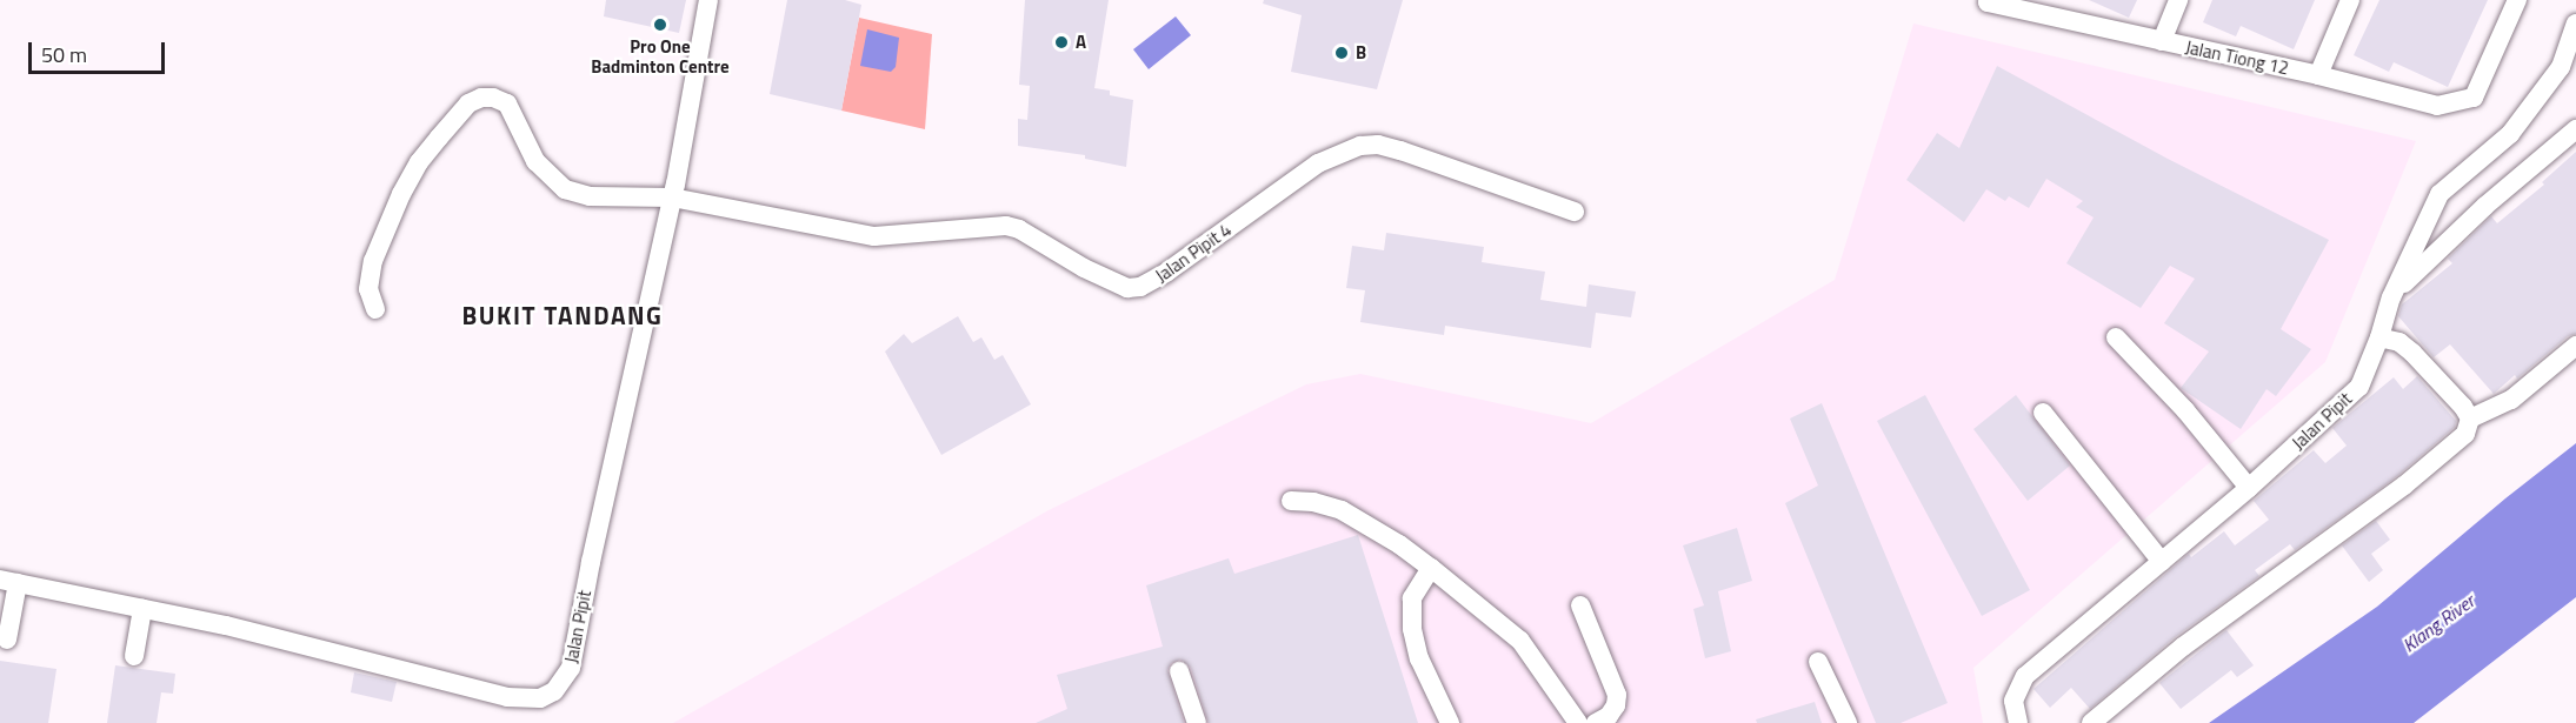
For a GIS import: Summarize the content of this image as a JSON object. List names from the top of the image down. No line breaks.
{"streets":{"street":["Jalan Tiong 12","Jalan Pipit 4","Jalan Pipit"]},"crossings":[["Jalan Pipit 4","Jalan Pipit"]],"districts":["BUKIT TANDANG"],"water":["Klang River"],"places":["Pro One Badminton Centre","A","B"],"scale_bar":"50 m"}
